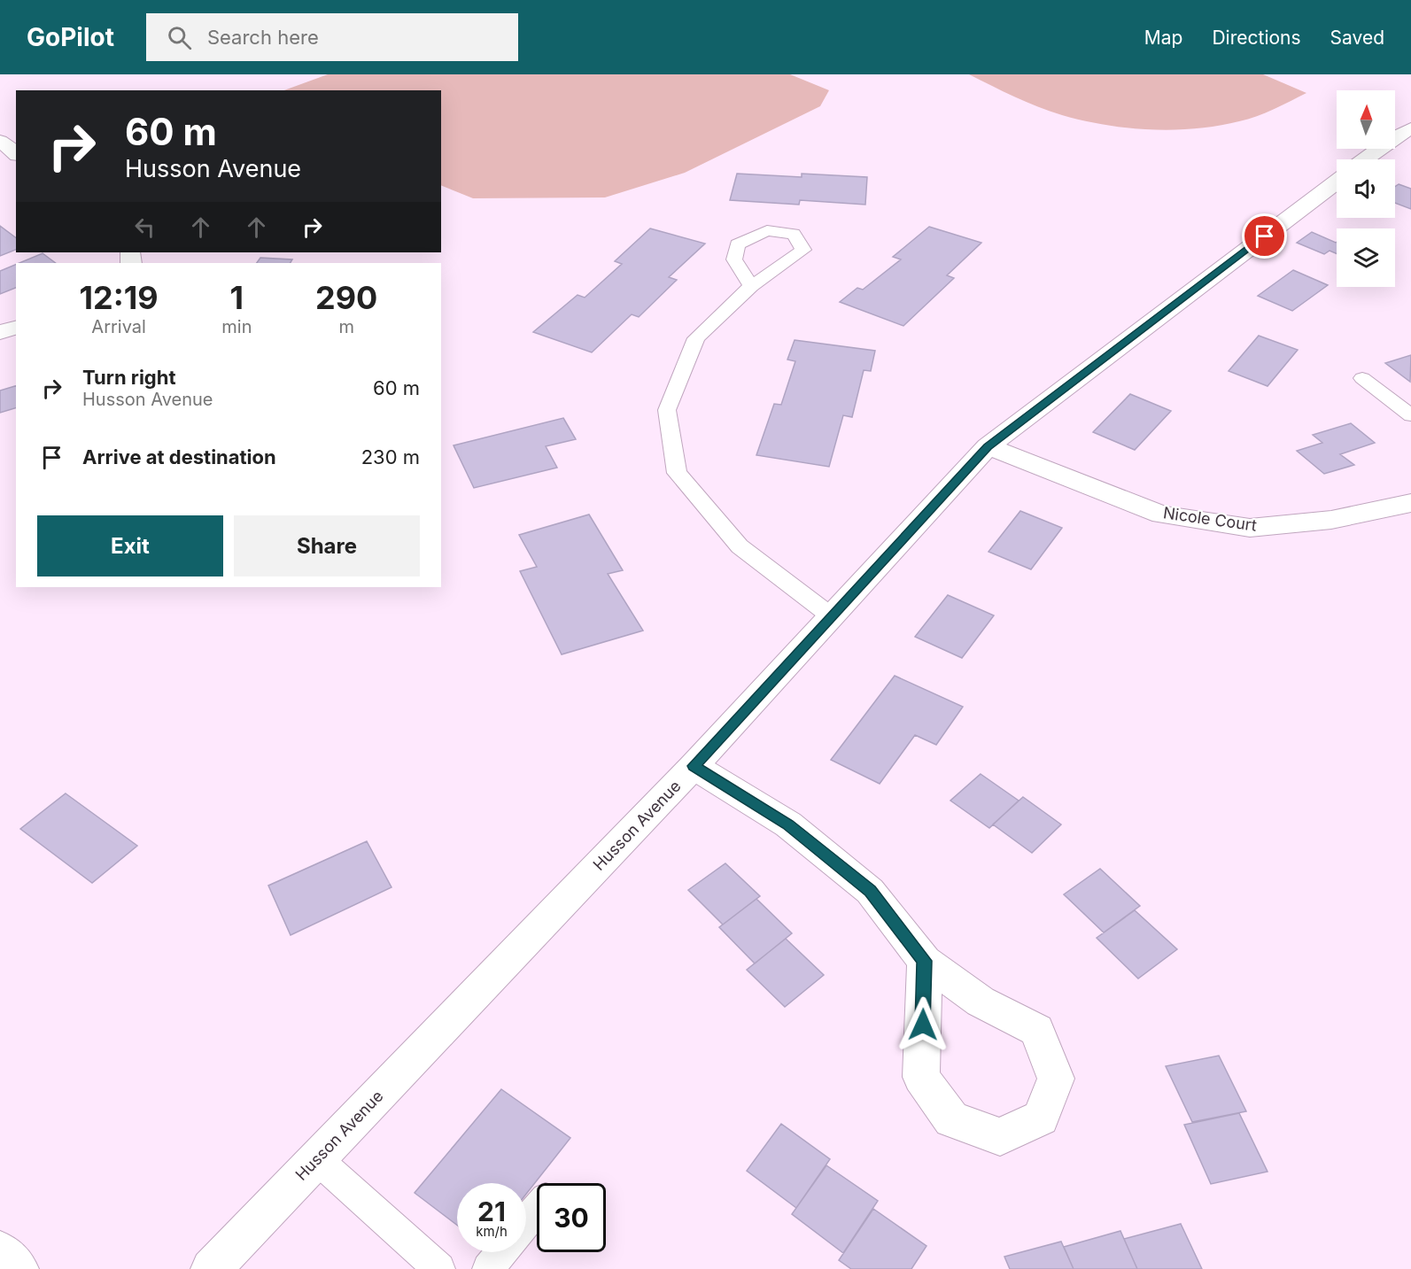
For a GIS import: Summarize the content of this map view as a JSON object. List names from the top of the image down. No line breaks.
{"streets":{"street":["Nicole Court","Husson Avenue"]},"crossings":[["Nicole Court","Husson Avenue"]],"north":"top","page":{"header":"GoPilot","search":"Search here","nav":["Map","Directions","Saved"],"turn":["60 m","Husson Avenue"],"eta":["12:19","Arrival","1","min","290","m"],"list":[{"name":"Turn right","note":"Husson Avenue","value":"60 m"},{"name":"Arrive at destination","value":"230 m"}],"buttons":["Exit","Share"],"speed":"21 km/h","limit":"30"}}
